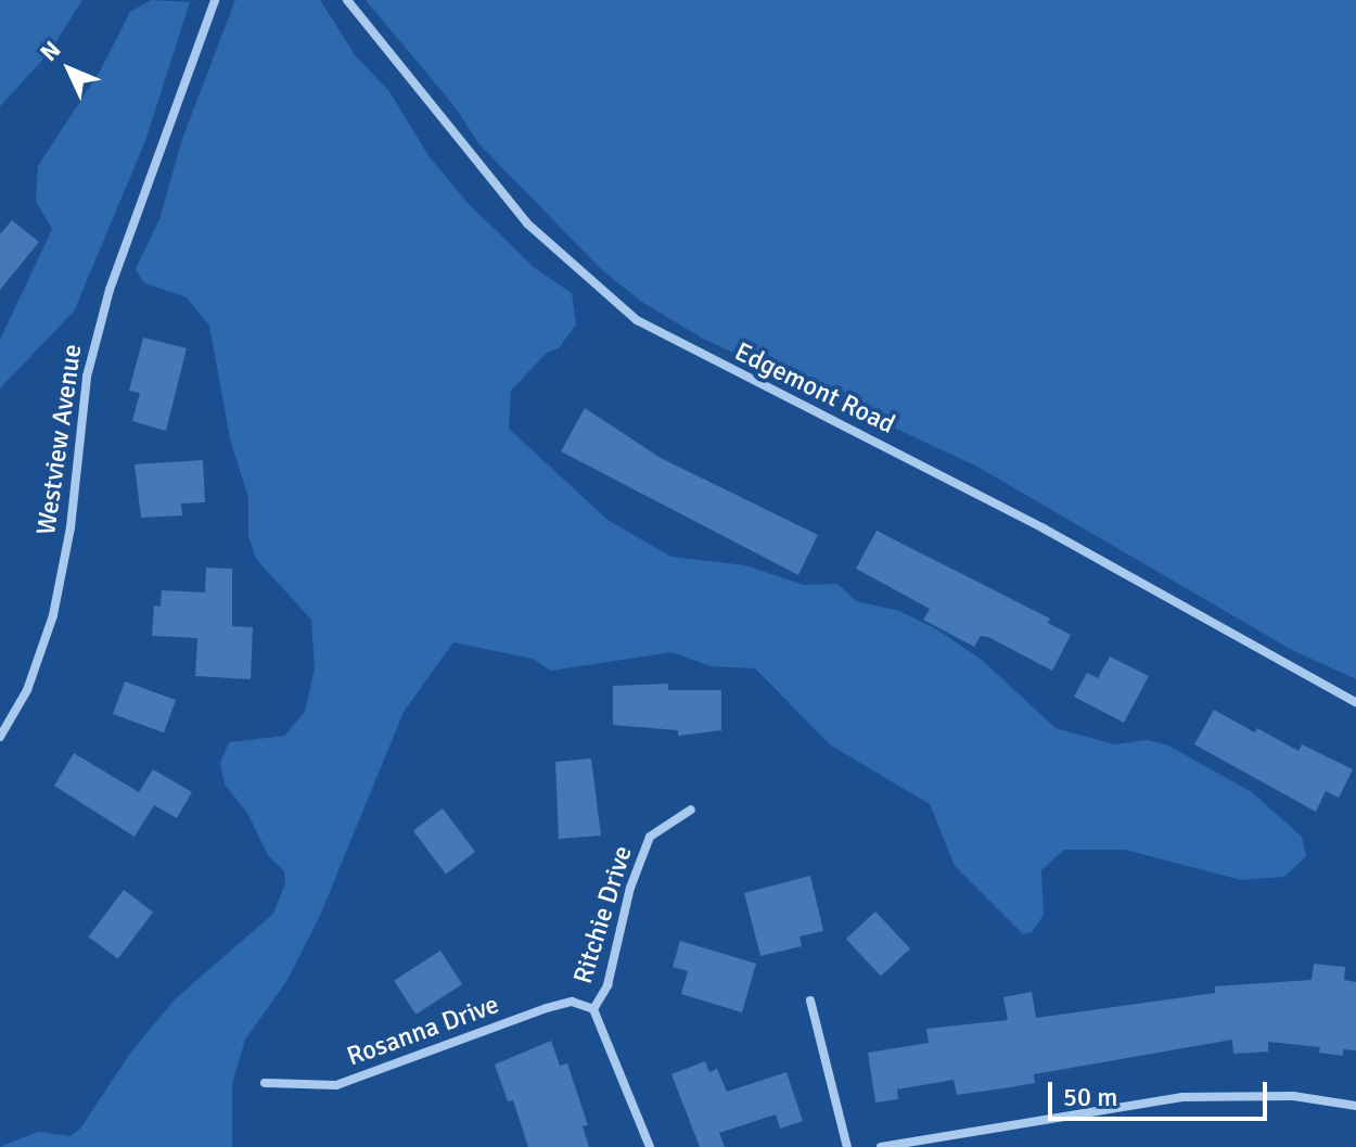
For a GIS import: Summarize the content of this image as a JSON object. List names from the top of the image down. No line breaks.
{"streets":{"street":["Edgemont Road","Westview Avenue","Ritchie Drive","Rosanna Drive"]},"crossings":[["Ritchie Drive","Rosanna Drive"]],"scale_bar":"50 m","north":"top left"}
